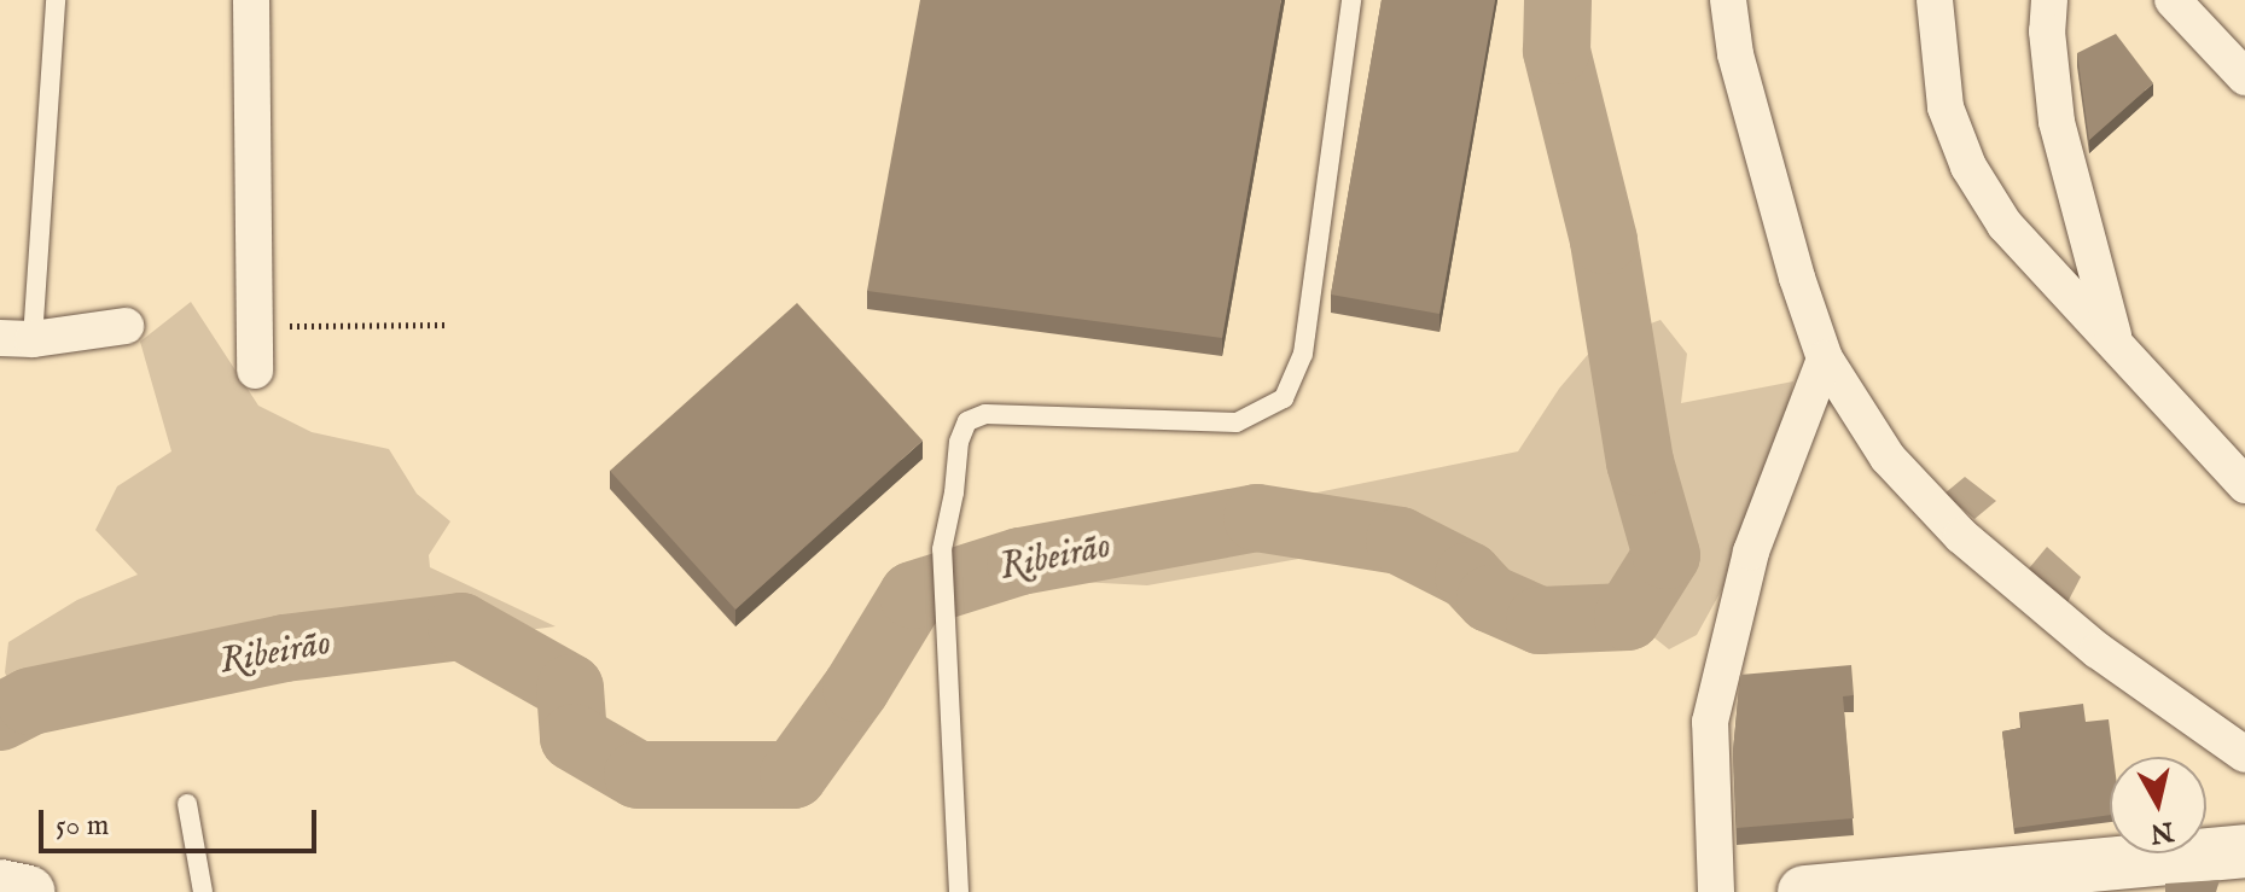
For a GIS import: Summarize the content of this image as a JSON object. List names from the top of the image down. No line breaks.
{"water":["Ribeirão"],"scale_bar":"50 m","north":"bottom"}
